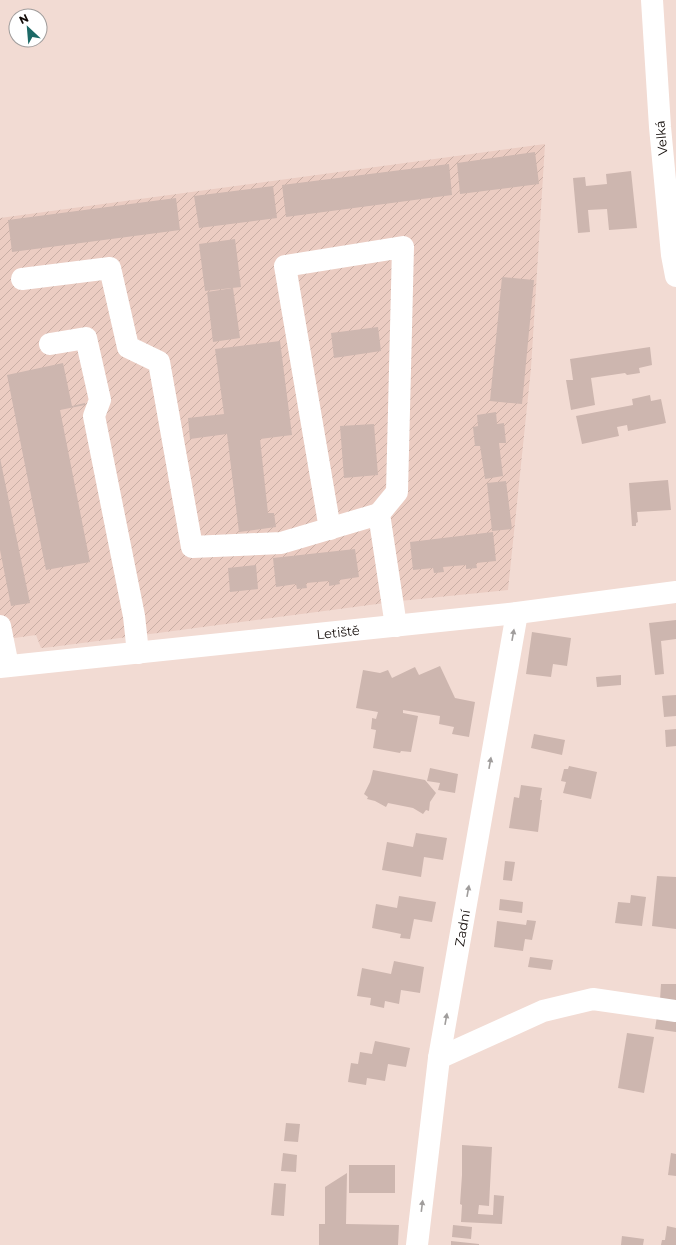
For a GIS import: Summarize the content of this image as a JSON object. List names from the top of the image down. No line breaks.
{"streets":{"street":["Velká","Letiště","Zadní"]},"crossings":[["Letiště","Zadní"]],"one_way":["Zadní"],"north":"top left"}
